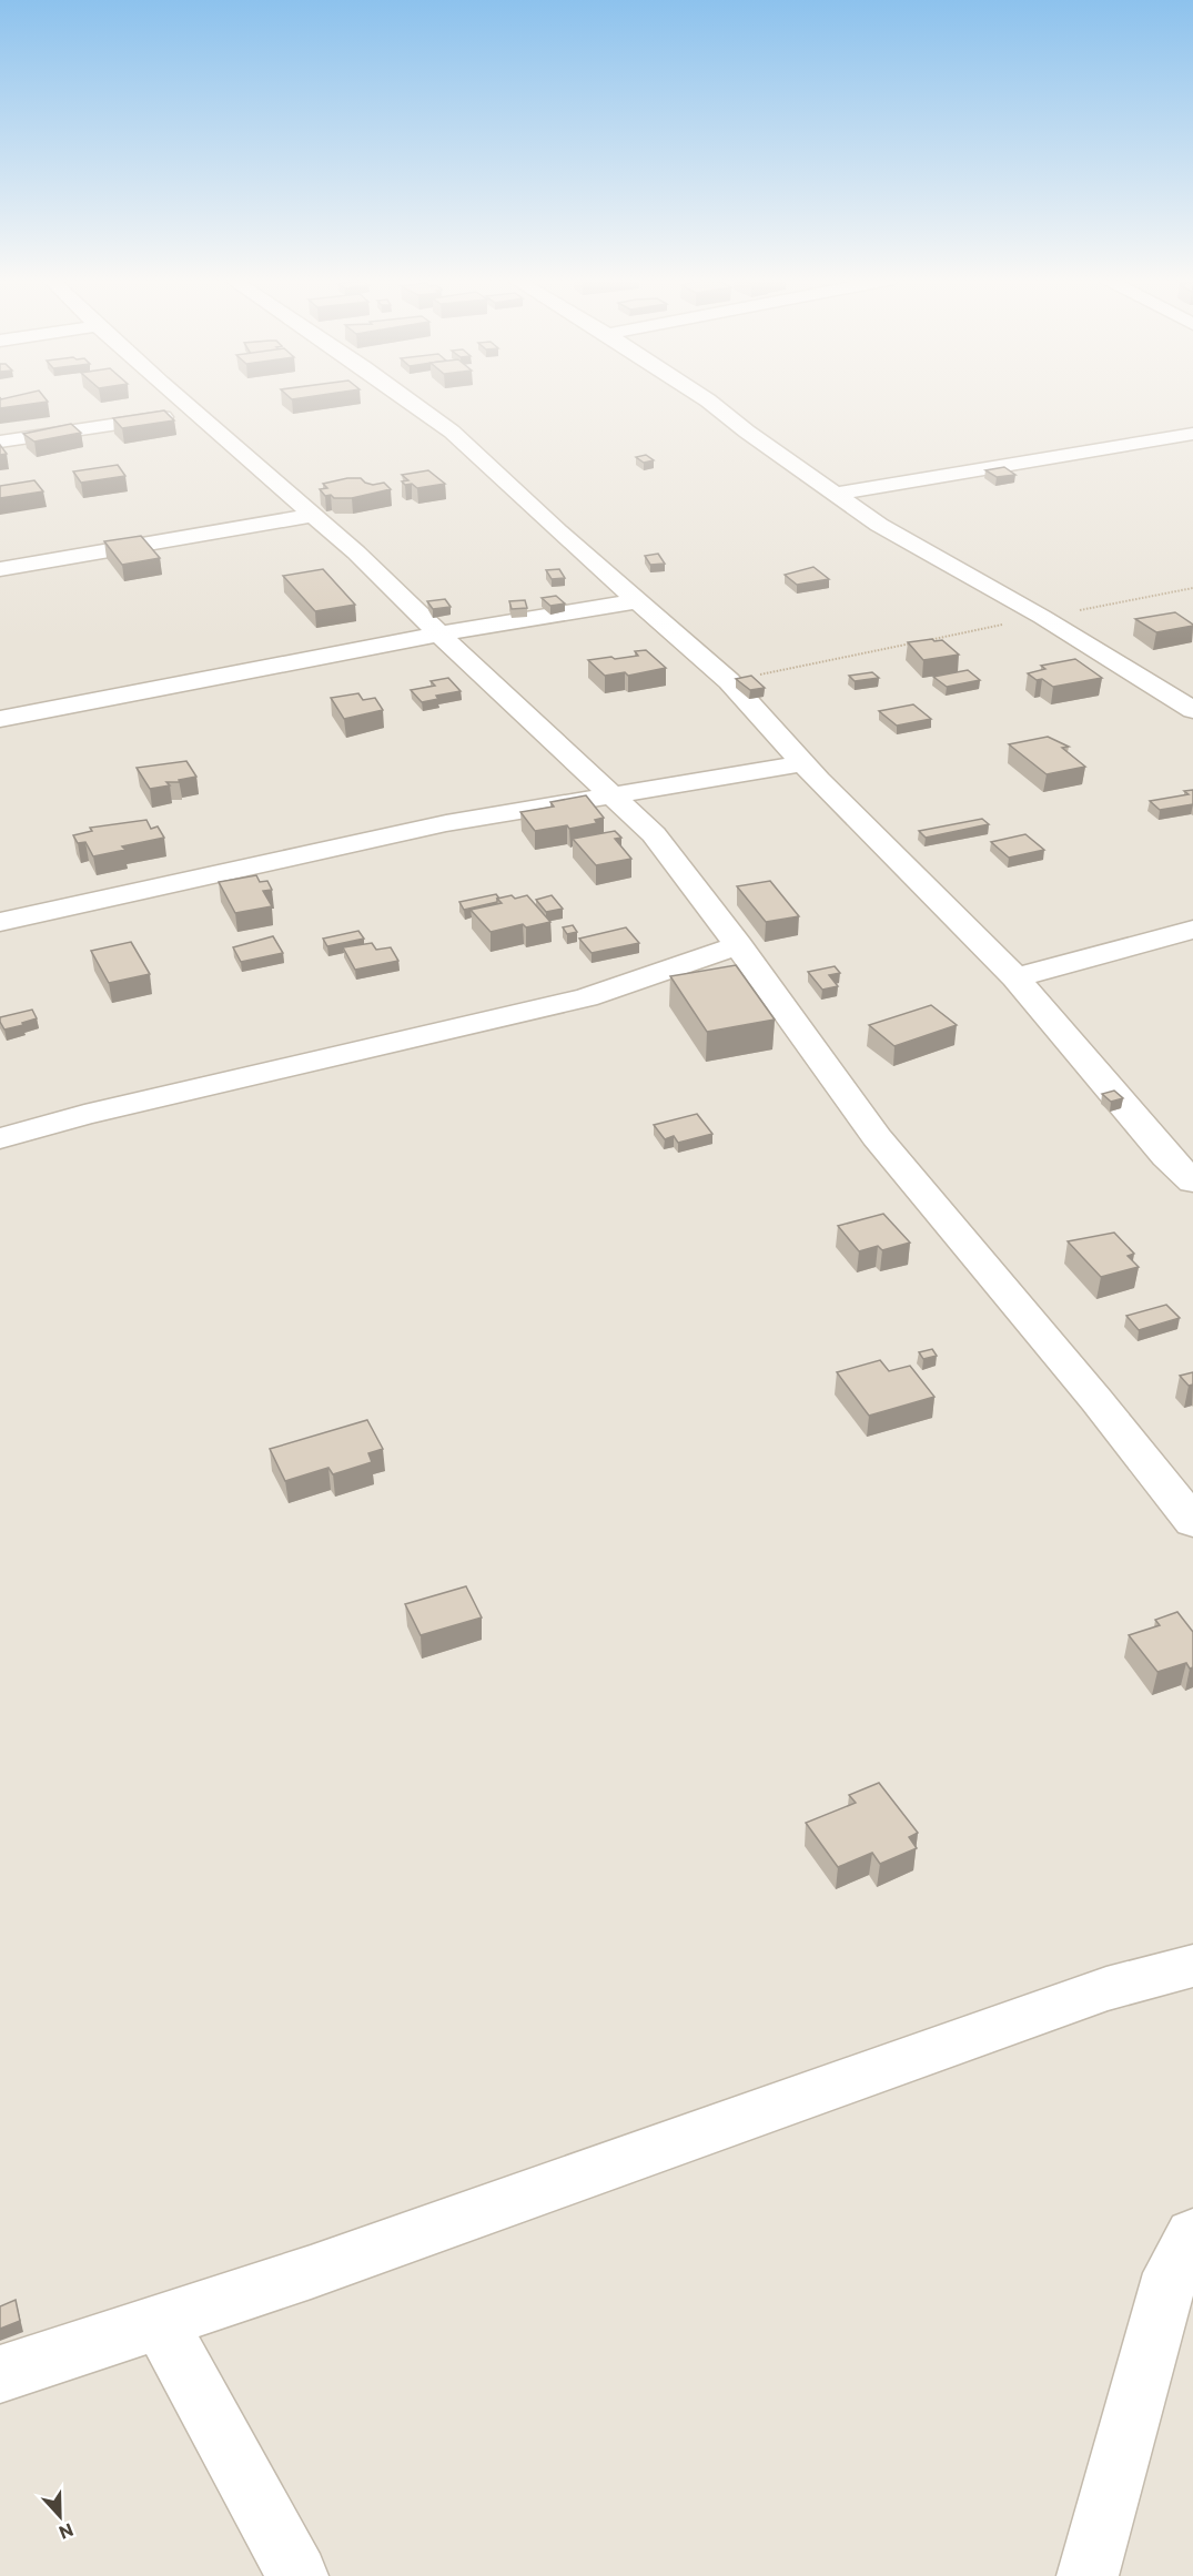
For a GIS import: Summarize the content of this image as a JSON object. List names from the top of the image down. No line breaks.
{"north":"bottom"}
